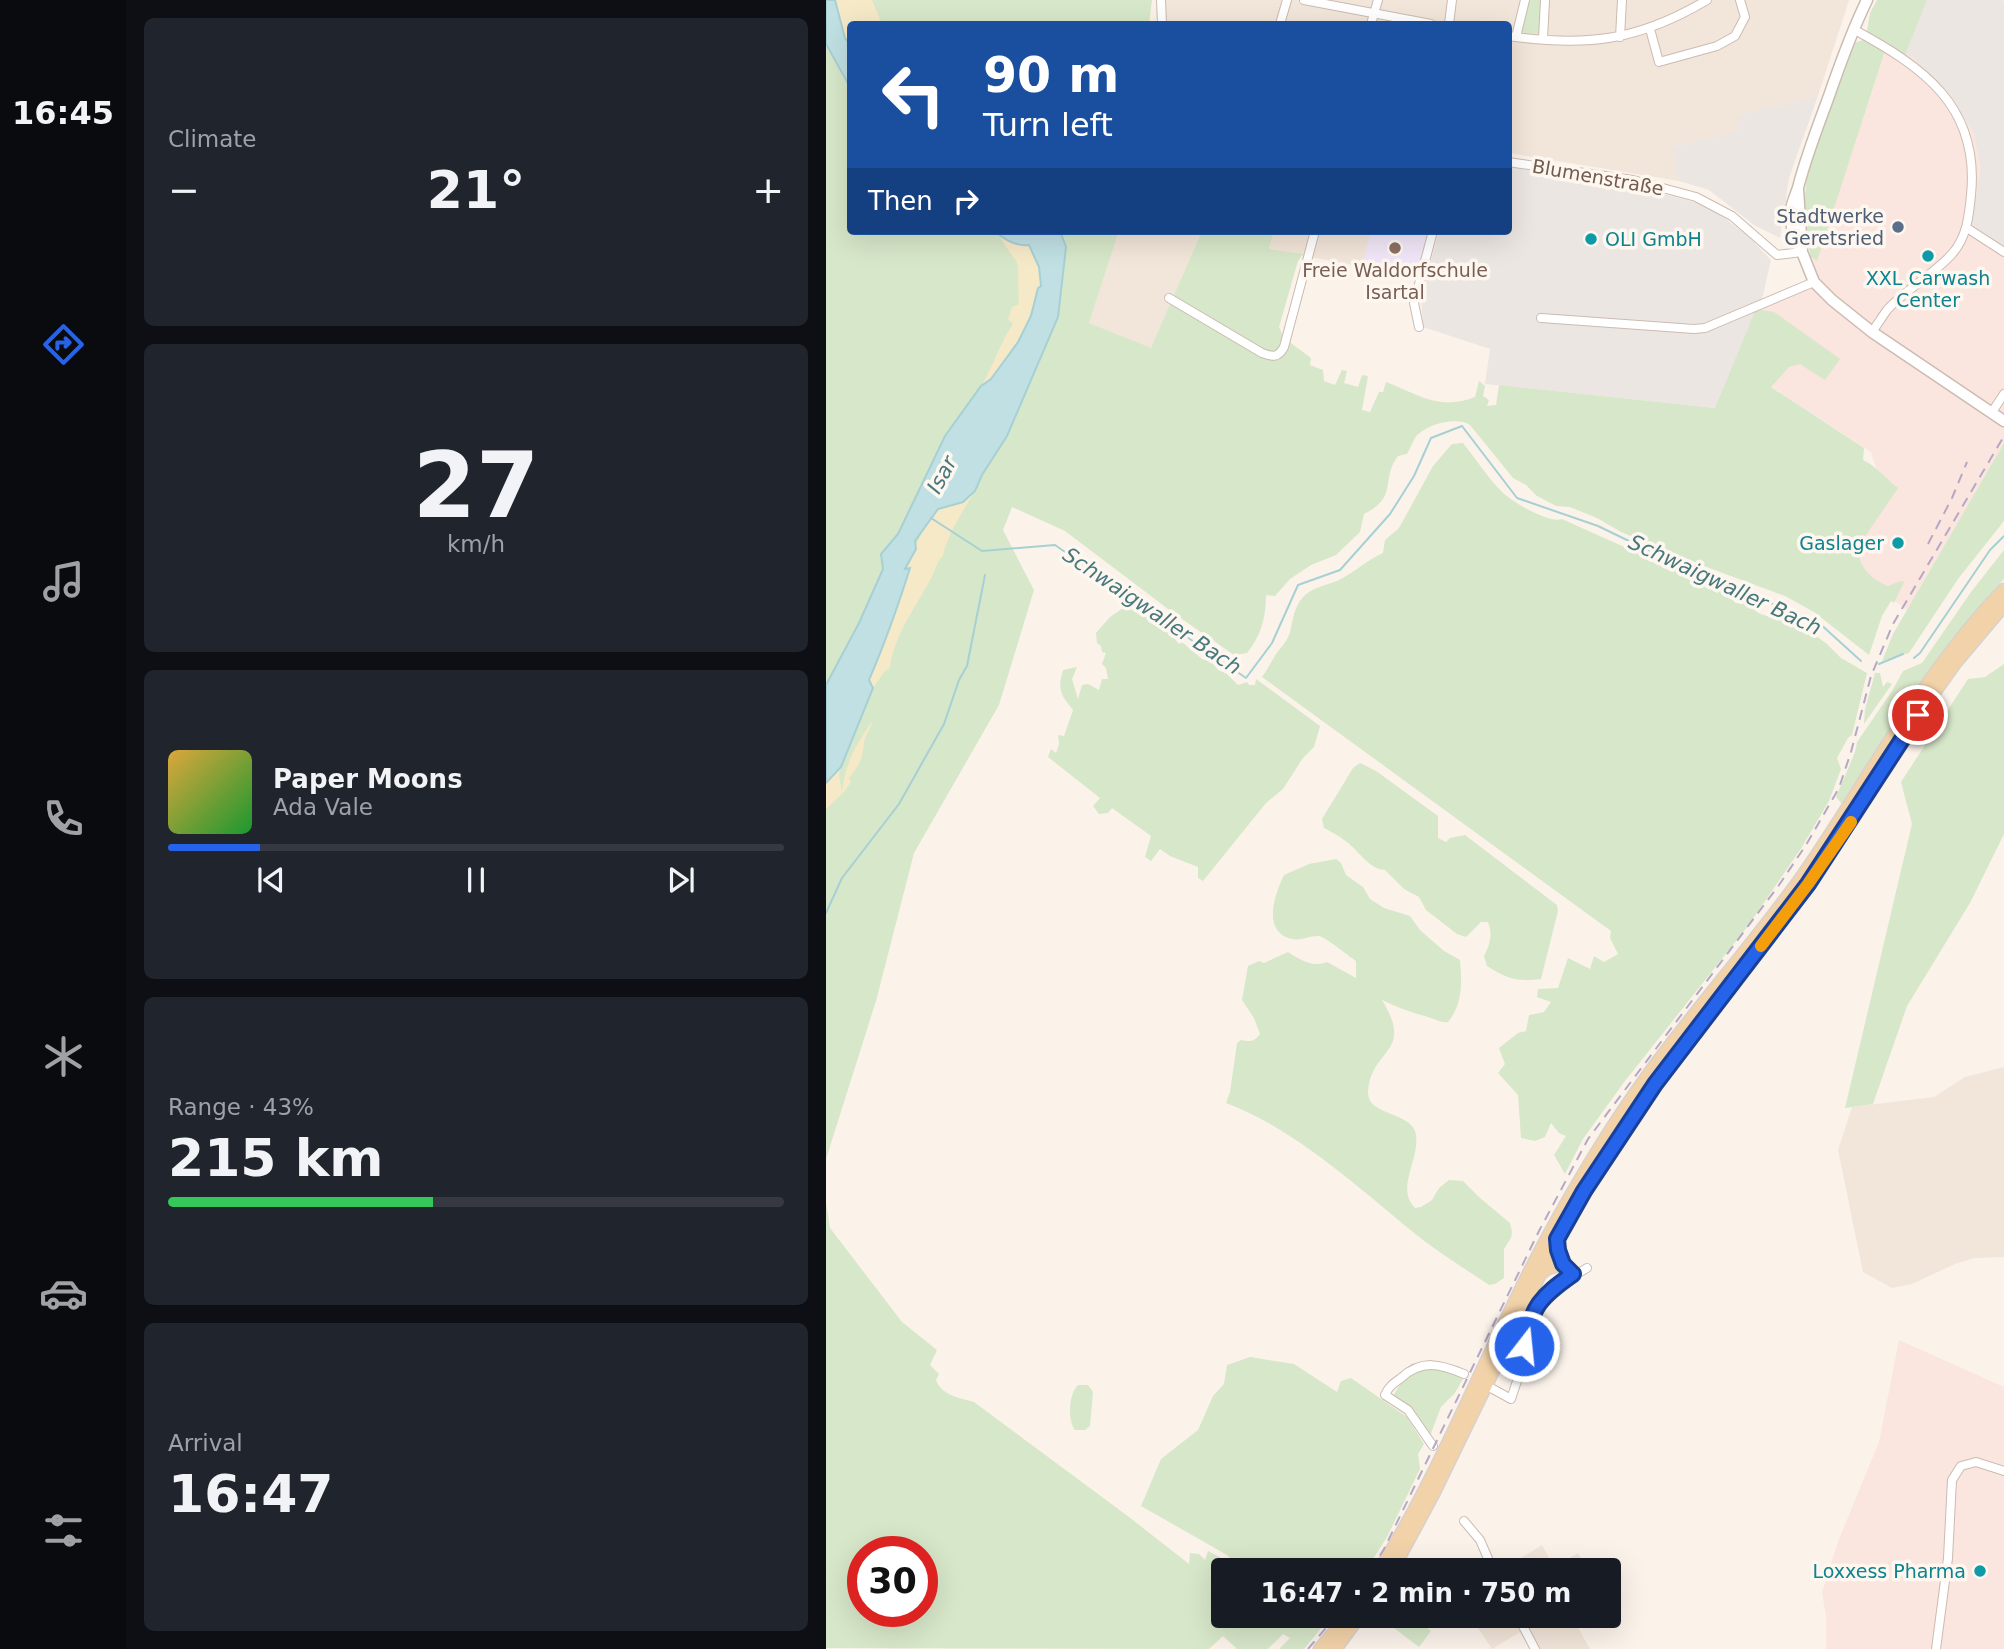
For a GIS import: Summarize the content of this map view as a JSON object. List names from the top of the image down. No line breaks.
{"streets":{"street":["Blumenstraße"]},"water":["Isar","Schwaigwaller Bach"],"places":["Stadtwerke Geretsried","OLI GmbH","Freie Waldorfschule Isartal","XXL Carwash Center","Gaslager","Loxxess Pharma"],"page":{"tabs":"16:45","tile":["Climate",["27","km/h"],["Range · 43%","215 km"],["Arrival","16:47"]],"turn":["90 m","Turn left"],"heat":["−","21°","+"],"then":"Then","song":["Paper Moons","Ada Vale"],"limit":"30","trip":"16:47 · 2 min · 750 m"}}
